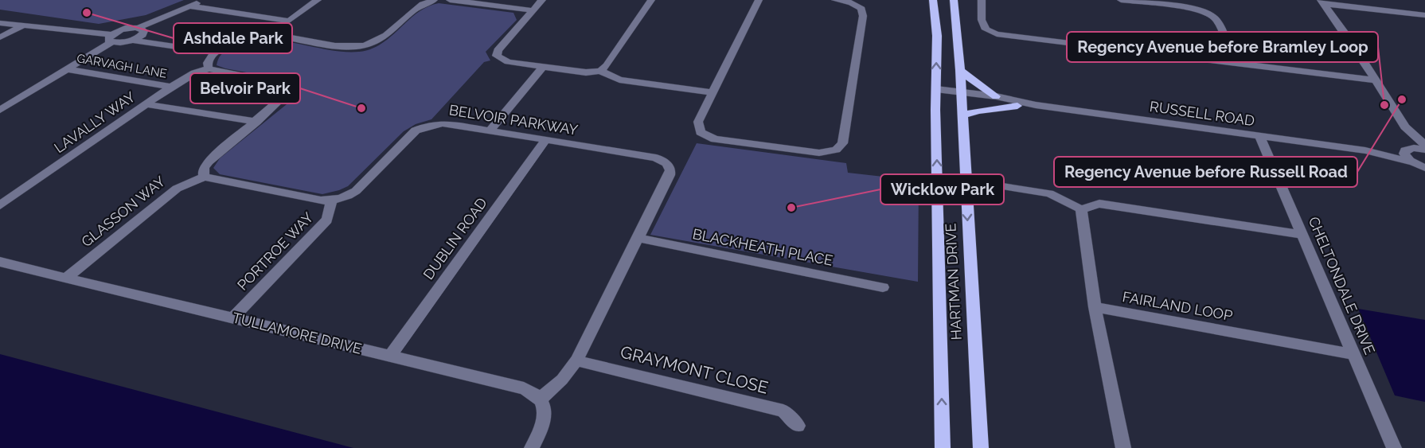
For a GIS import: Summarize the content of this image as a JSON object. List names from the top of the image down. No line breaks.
{"streets":{"main road":["HARTMAN DRIVE"],"street":["GARVAGH LANE","RUSSELL ROAD","BELVOIR PARKWAY","LAVALLY WAY","GLASSON WAY","DUBLIN ROAD","BLACKHEATH PLACE","PORTROE WAY","CHELTONDALE DRIVE","FAIRLAND LOOP","TULLAMORE DRIVE","GRAYMONT CLOSE"]},"crossings":[["GARVAGH LANE","LAVALLY WAY"],["RUSSELL ROAD","HARTMAN DRIVE"],["RUSSELL ROAD","CHELTONDALE DRIVE"],["BELVOIR PARKWAY","GLASSON WAY"],["BELVOIR PARKWAY","DUBLIN ROAD"],["BELVOIR PARKWAY","BLACKHEATH PLACE"],["BELVOIR PARKWAY","PORTROE WAY"],["BELVOIR PARKWAY","TULLAMORE DRIVE"],["BELVOIR PARKWAY","GRAYMONT CLOSE"],["GLASSON WAY","TULLAMORE DRIVE"],["DUBLIN ROAD","TULLAMORE DRIVE"],["PORTROE WAY","TULLAMORE DRIVE"],["CHELTONDALE DRIVE","FAIRLAND LOOP"]],"places":["Ashdale Park","Regency Avenue before Russell Road","Regency Avenue before Bramley Loop","Belvoir Park","Wicklow Park"]}
